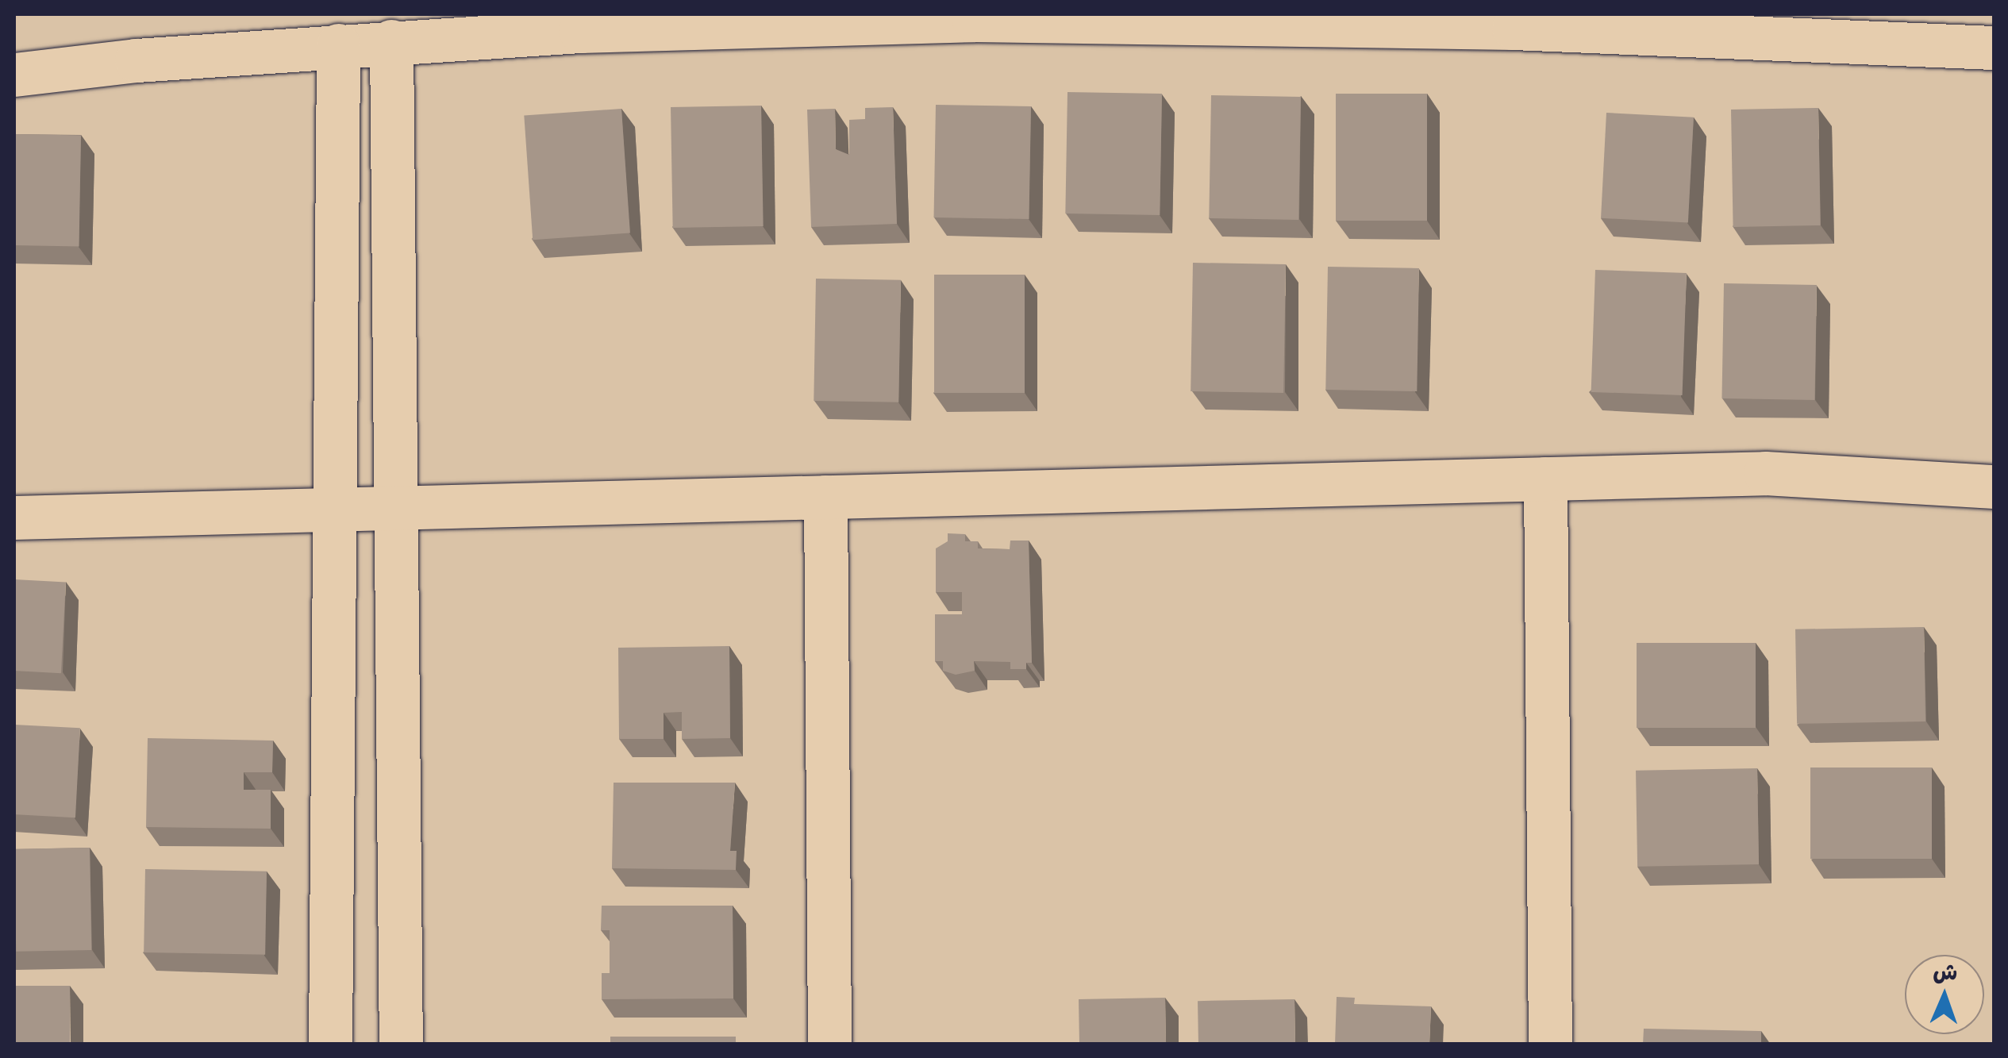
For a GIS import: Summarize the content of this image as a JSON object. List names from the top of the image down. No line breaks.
{"north":"top"}
